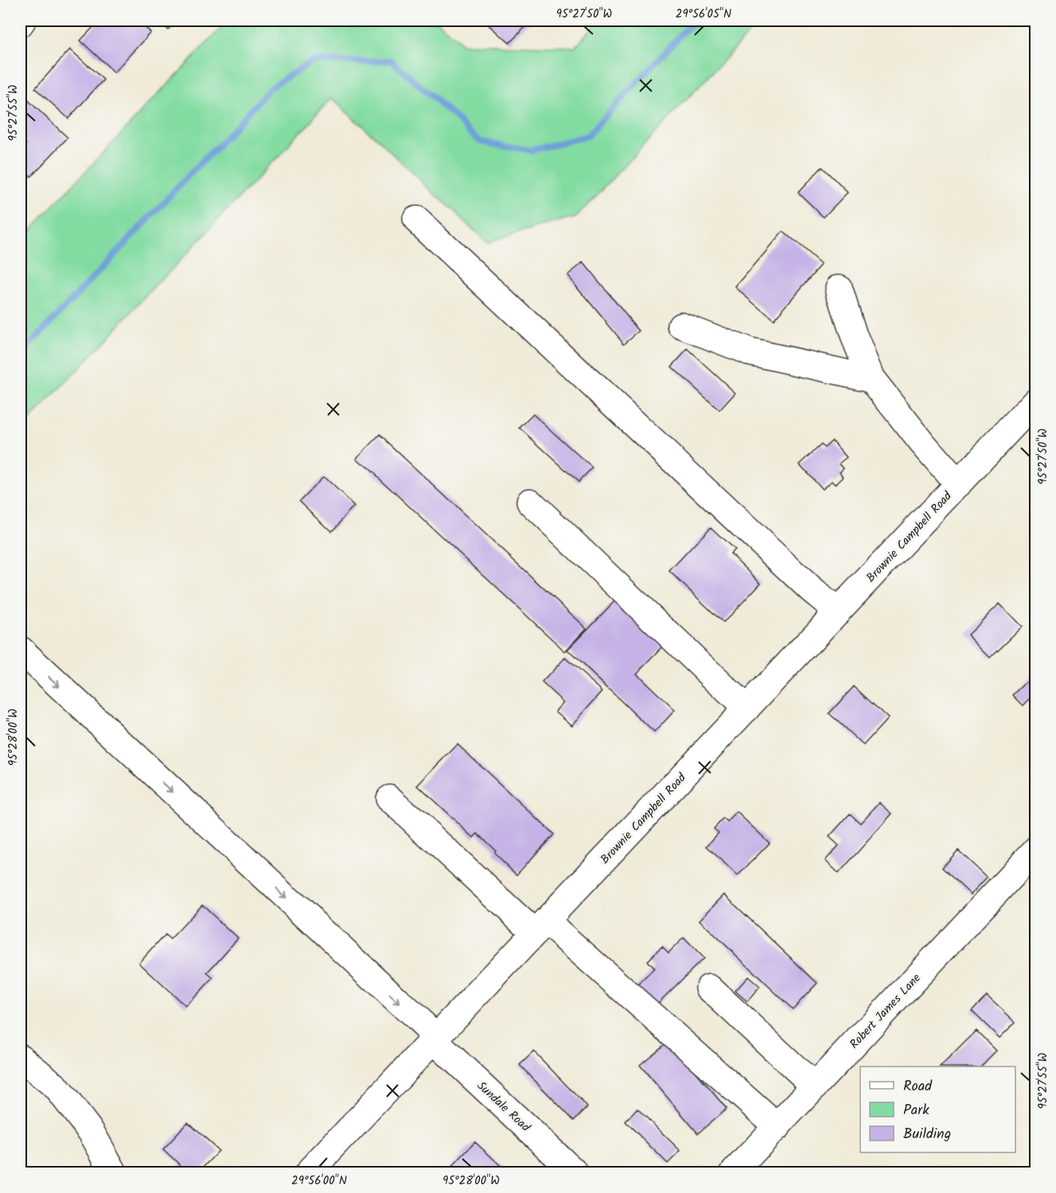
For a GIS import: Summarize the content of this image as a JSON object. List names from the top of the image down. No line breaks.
{"streets":{"street":["Brownie Campbell Road","Robert James Lane","Sundale Road"]},"crossings":[["Brownie Campbell Road","Sundale Road"]],"legend":["Road","Park","Building"],"coordinates":["95°27'50\"W","29°56'05\"N","95°27'55\"W","95°28'00\"W","29°56'00\"N"]}
